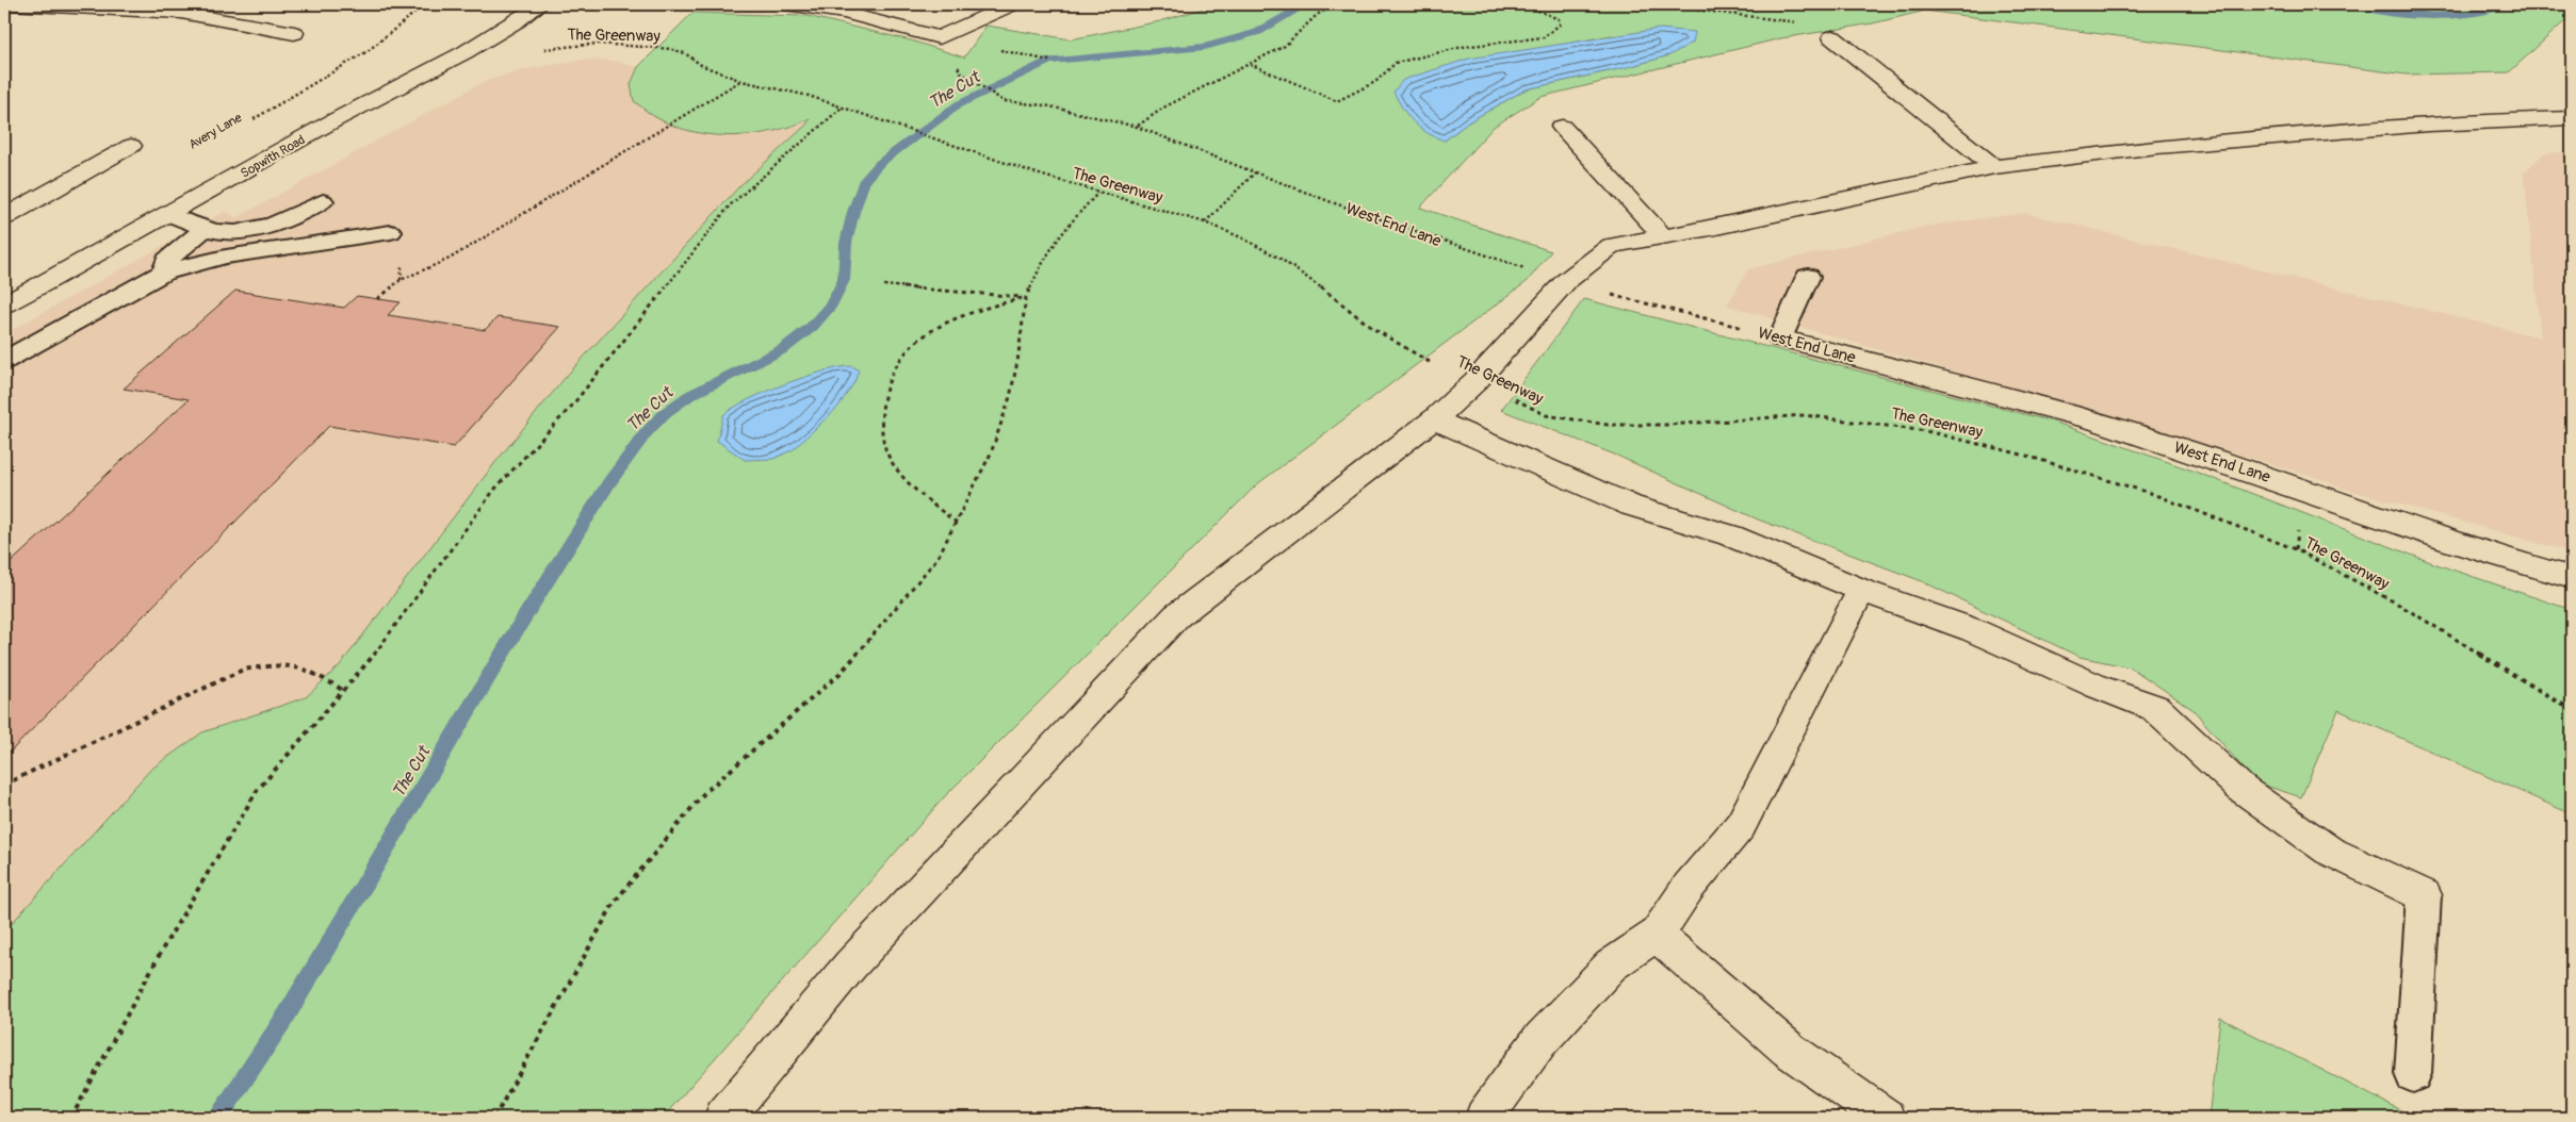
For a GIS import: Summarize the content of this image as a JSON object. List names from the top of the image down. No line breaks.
{"streets":{"street":["Sopwith Road","West End Lane"],"path":["The Greenway","Avery Lane"]},"water":["The Cut"]}
